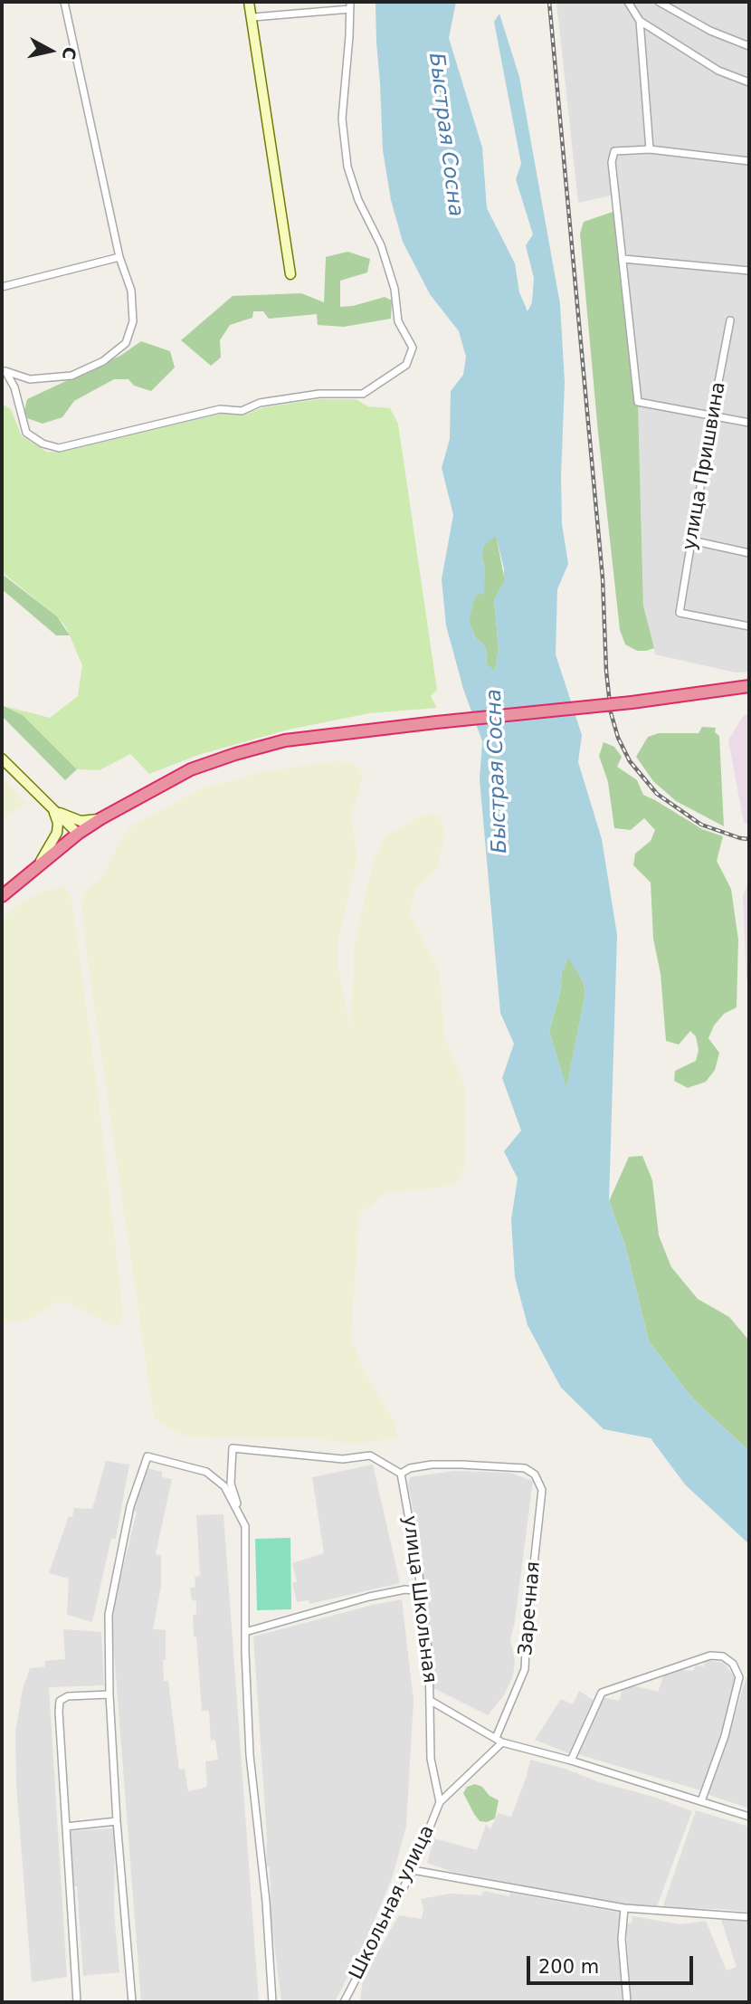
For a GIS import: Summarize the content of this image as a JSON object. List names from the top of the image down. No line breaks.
{"streets":{"street":["улица Пришвина","улица Школьная","Заречная","Школьная улица"]},"crossings":[["улица Школьная","Заречная"],["улица Школьная","Школьная улица"]],"water":["Быстрая Сосна"],"scale_bar":"200 m","north":"right"}
